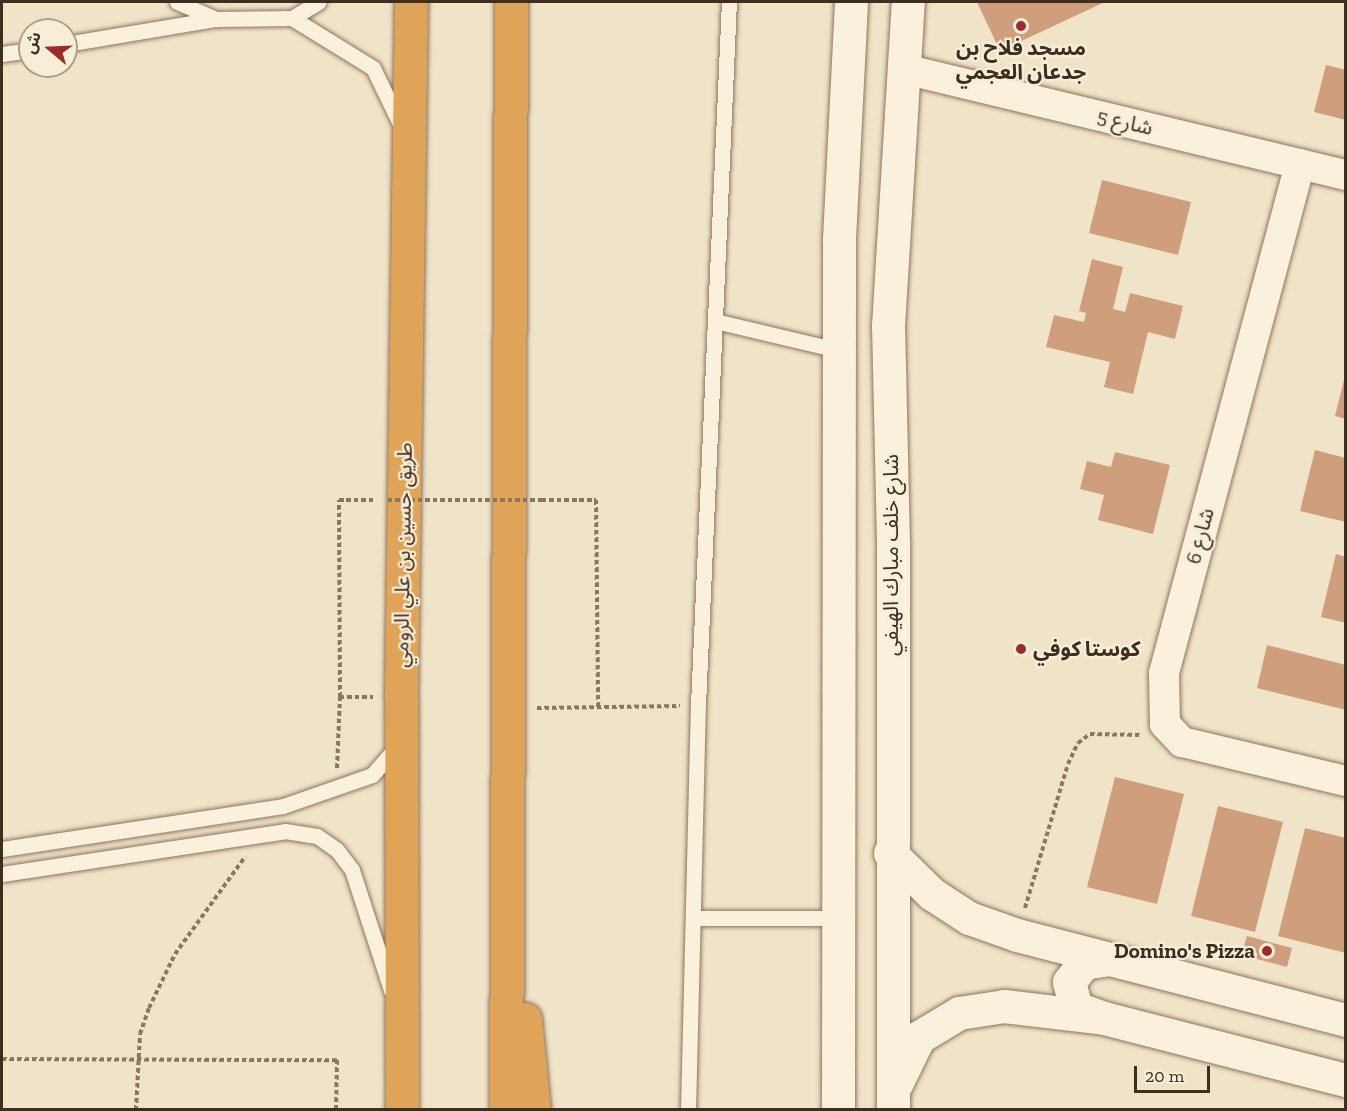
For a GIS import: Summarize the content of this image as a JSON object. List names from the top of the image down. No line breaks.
{"streets":{"highway":["طريق حسين بن علي الرومي"],"street":["شارع 5","شارع 6","شارع خلف مبارك الهيفي"]},"crossings":[["شارع 5","شارع 6"],["شارع 5","شارع خلف مبارك الهيفي"]],"places":["مسجد فلاح بن جدعان العجمي","كوستا كوفي","Domino's Pizza"],"scale_bar":"20 m","north":"left"}
